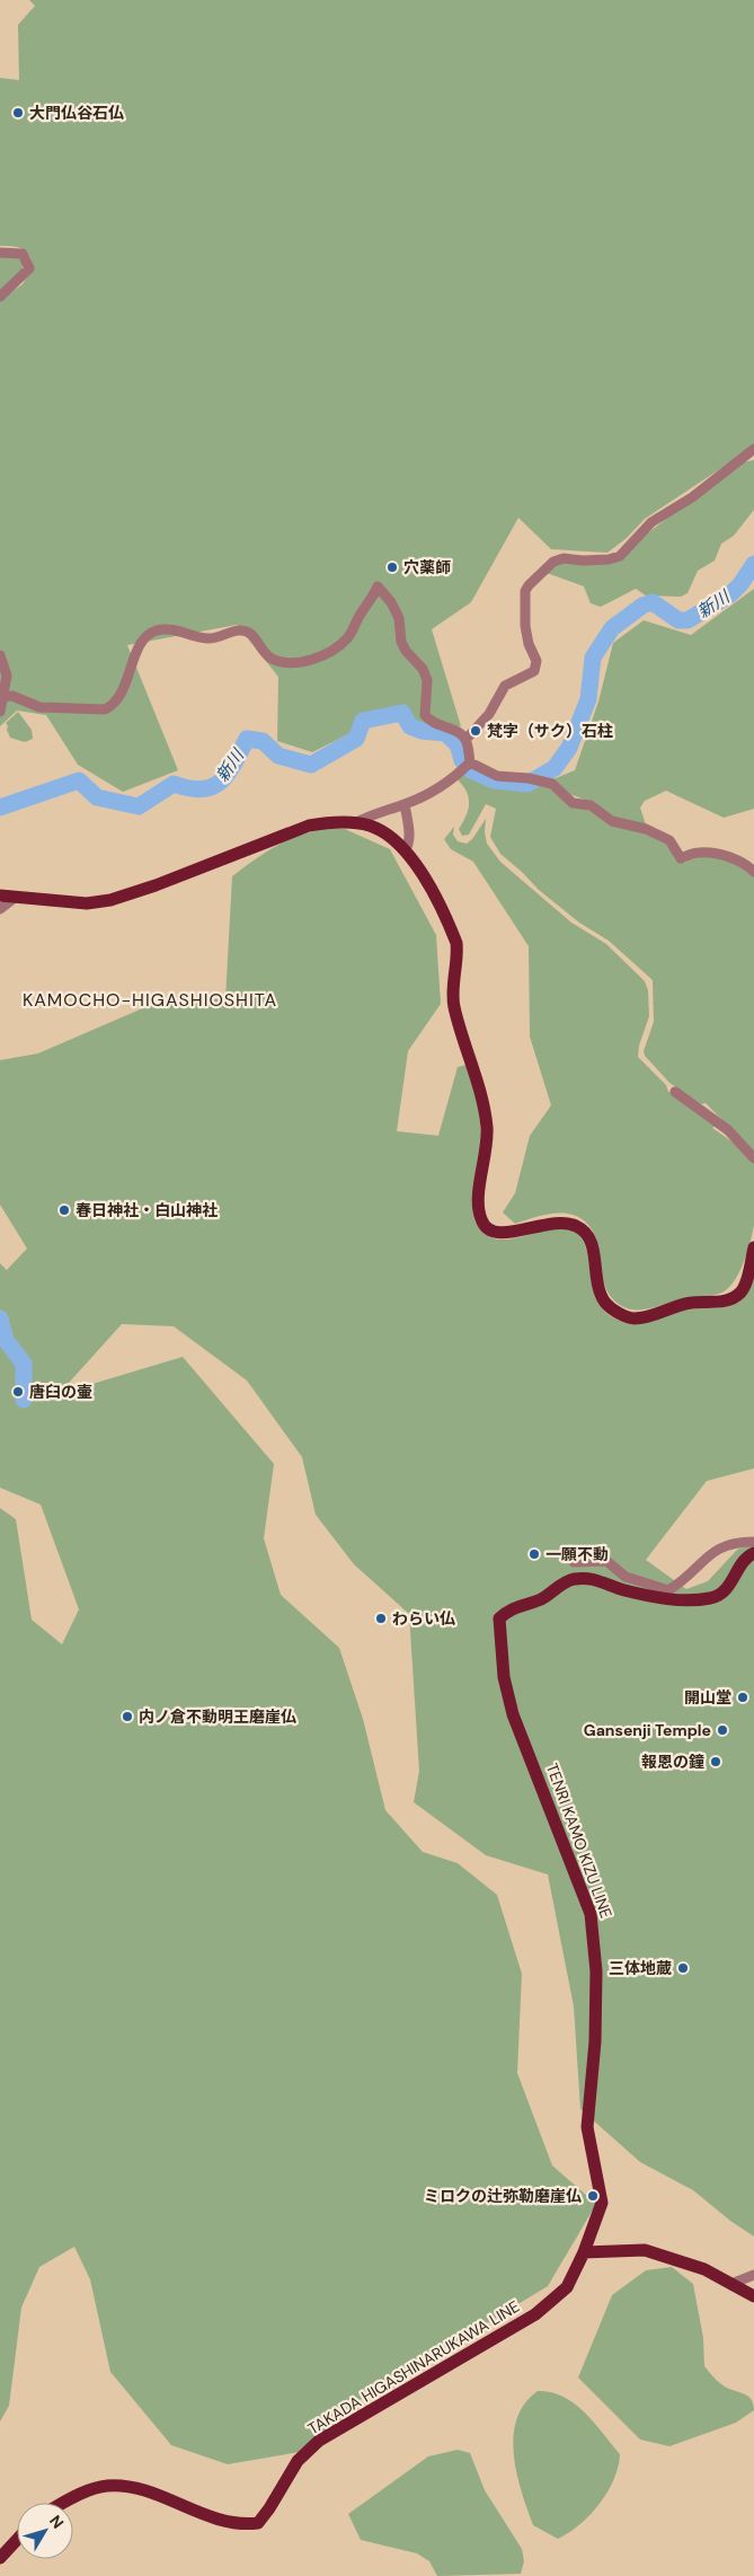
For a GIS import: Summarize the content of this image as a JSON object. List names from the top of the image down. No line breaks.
{"streets":{"main road":["TENRI KAMO KIZU LINE","TAKADA HIGASHINARUKAWA LINE"]},"crossings":[["TENRI KAMO KIZU LINE","TAKADA HIGASHINARUKAWA LINE"]],"districts":["KAMOCHO-HIGASHIOSHITA"],"water":["新川"],"places":["大門仏谷石仏","穴薬師","梵字（サク）石柱","春日神社・白山神社","唐臼の壷","一願不動","わらい仏","開山堂","内ノ倉不動明王磨崖仏","Gansenji Temple","報恩の鐘","三体地蔵","ミロクの辻弥勒磨崖仏"],"north":"top right"}
